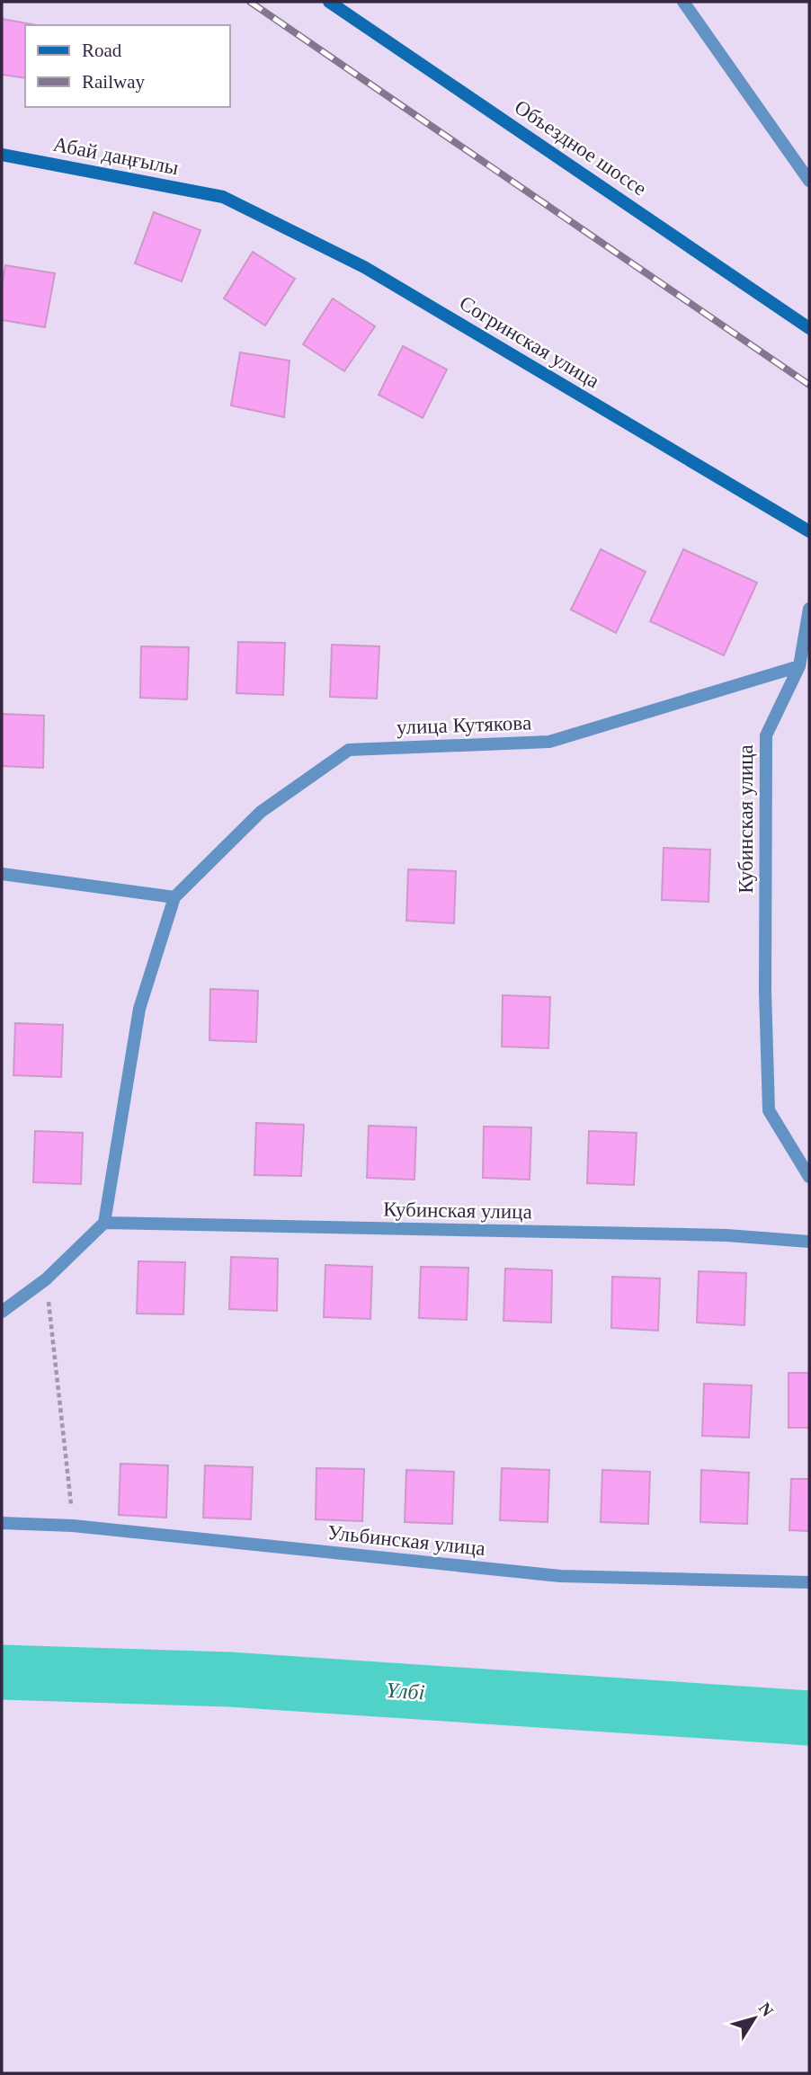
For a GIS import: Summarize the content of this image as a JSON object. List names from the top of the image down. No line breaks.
{"streets":{"main road":["Объездное шоссе","Абай даңғылы","Согринская улица"],"street":["улица Кутякова","Кубинская улица","Ульбинская улица"]},"crossings":[["Абай даңғылы","Согринская улица"],["улица Кутякова","Кубинская улица"]],"water":["Үлбі"],"legend":["Road","Railway"],"north":"top right"}
